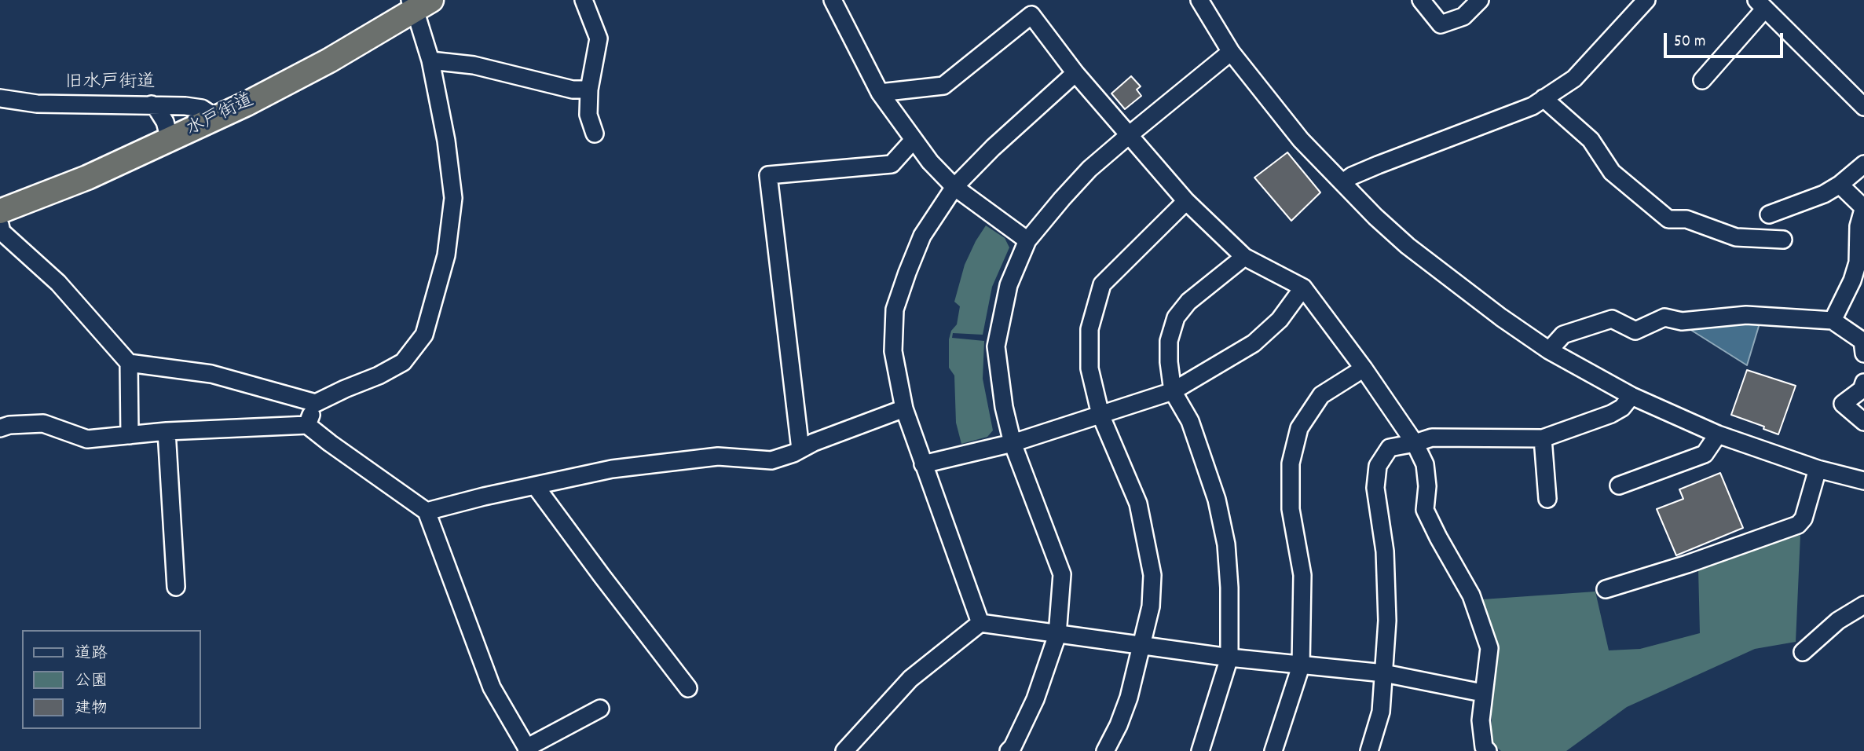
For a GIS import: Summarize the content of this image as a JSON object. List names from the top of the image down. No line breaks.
{"streets":{"highway":["水戸街道"],"street":["旧水戸街道"]},"crossings":[["旧水戸街道","水戸街道"]],"legend":["道路","公園","建物"],"scale_bar":"50 m"}
